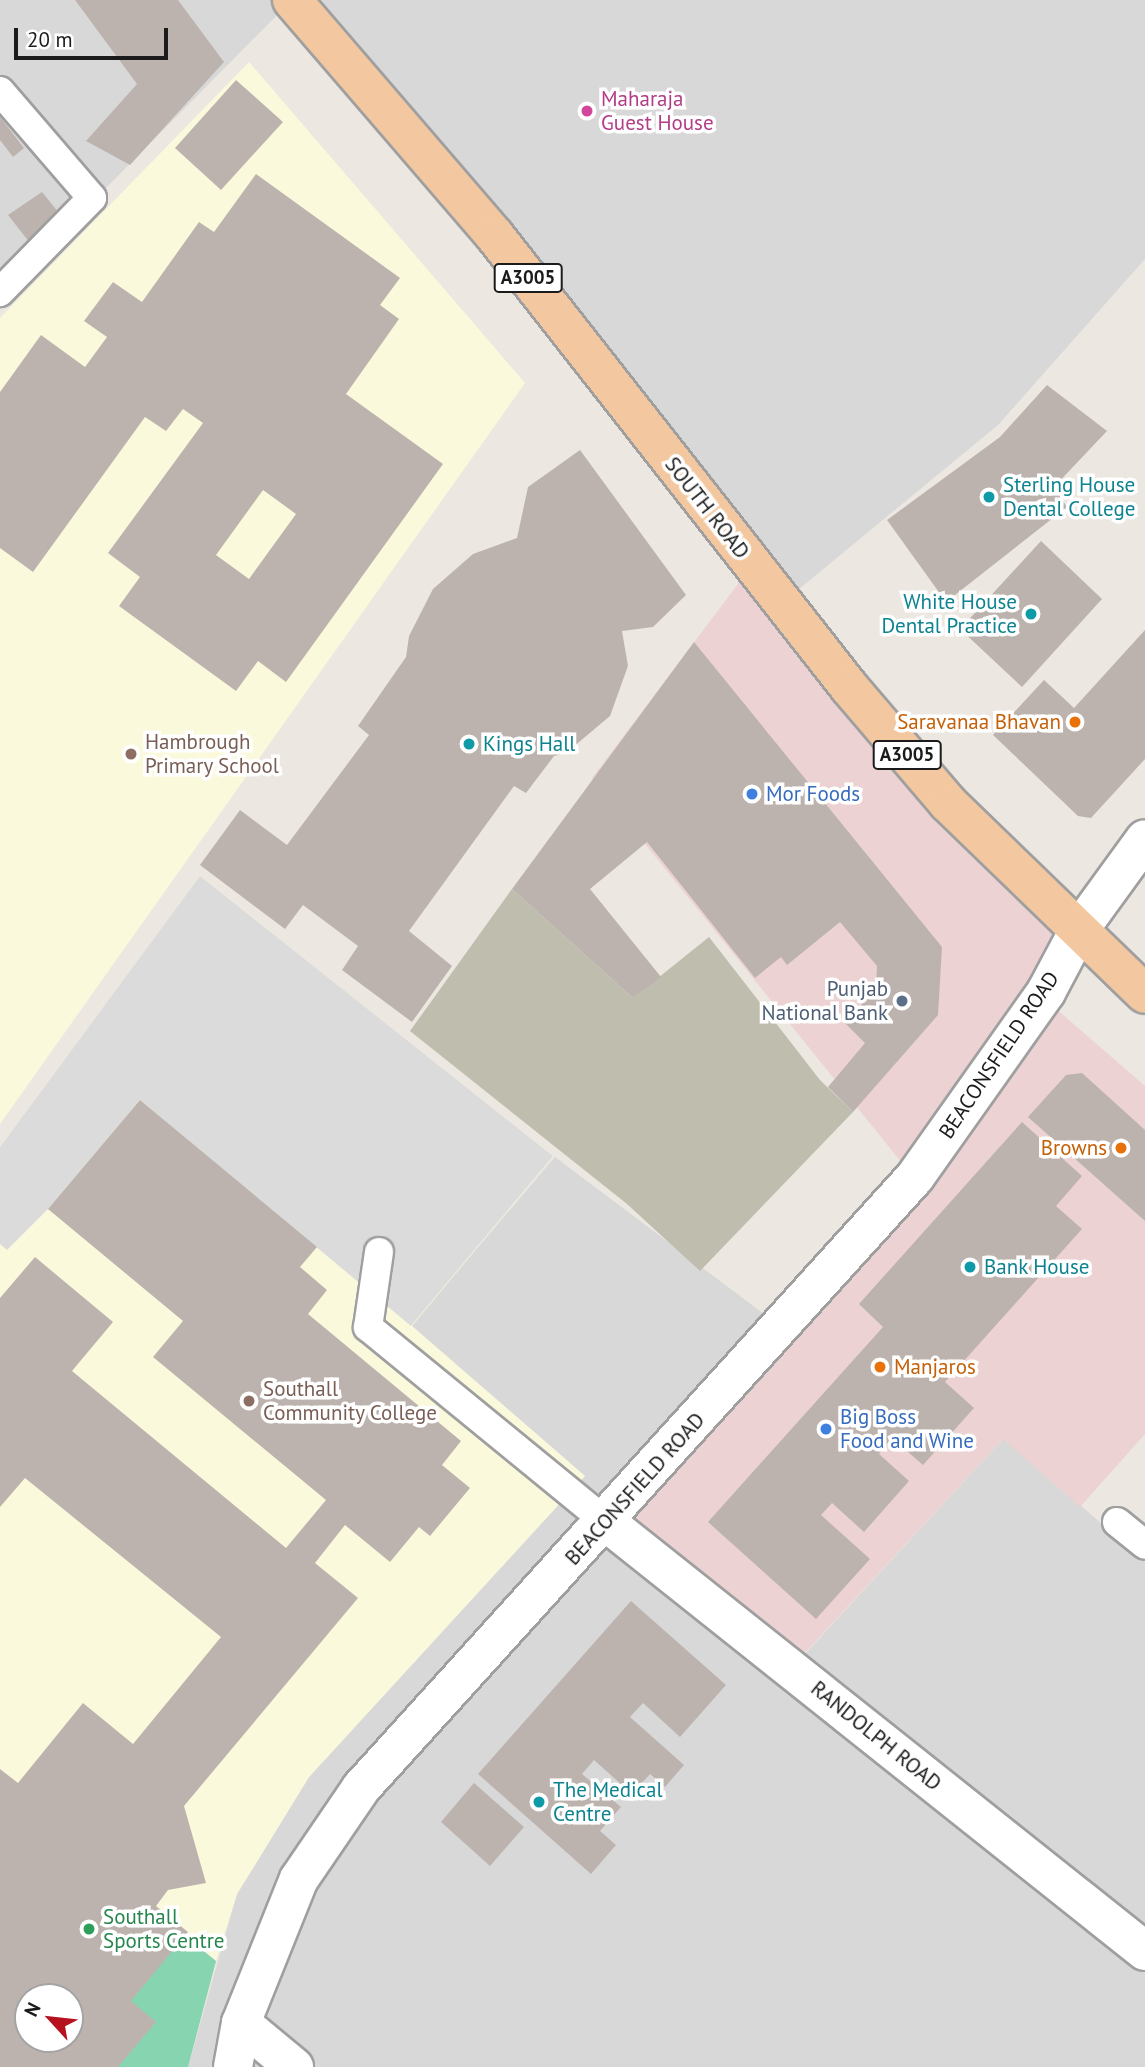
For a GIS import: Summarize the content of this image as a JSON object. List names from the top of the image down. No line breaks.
{"streets":{"main road":["A3005","SOUTH ROAD"],"street":["BEACONSFIELD ROAD","RANDOLPH ROAD"]},"crossings":[["SOUTH ROAD","BEACONSFIELD ROAD"],["BEACONSFIELD ROAD","RANDOLPH ROAD"]],"places":["Maharaja Guest House","Sterling House Dental College","White House Dental Practice","Saravanaa Bhavan","Kings Hall","Hambrough Primary School","Mor Foods","Punjab National Bank","Browns","Bank House","Manjaros","Southall Community College","Big Boss Food and Wine","The Medical Centre","Southall Sports Centre"],"scale_bar":"20 m","north":"top left"}
